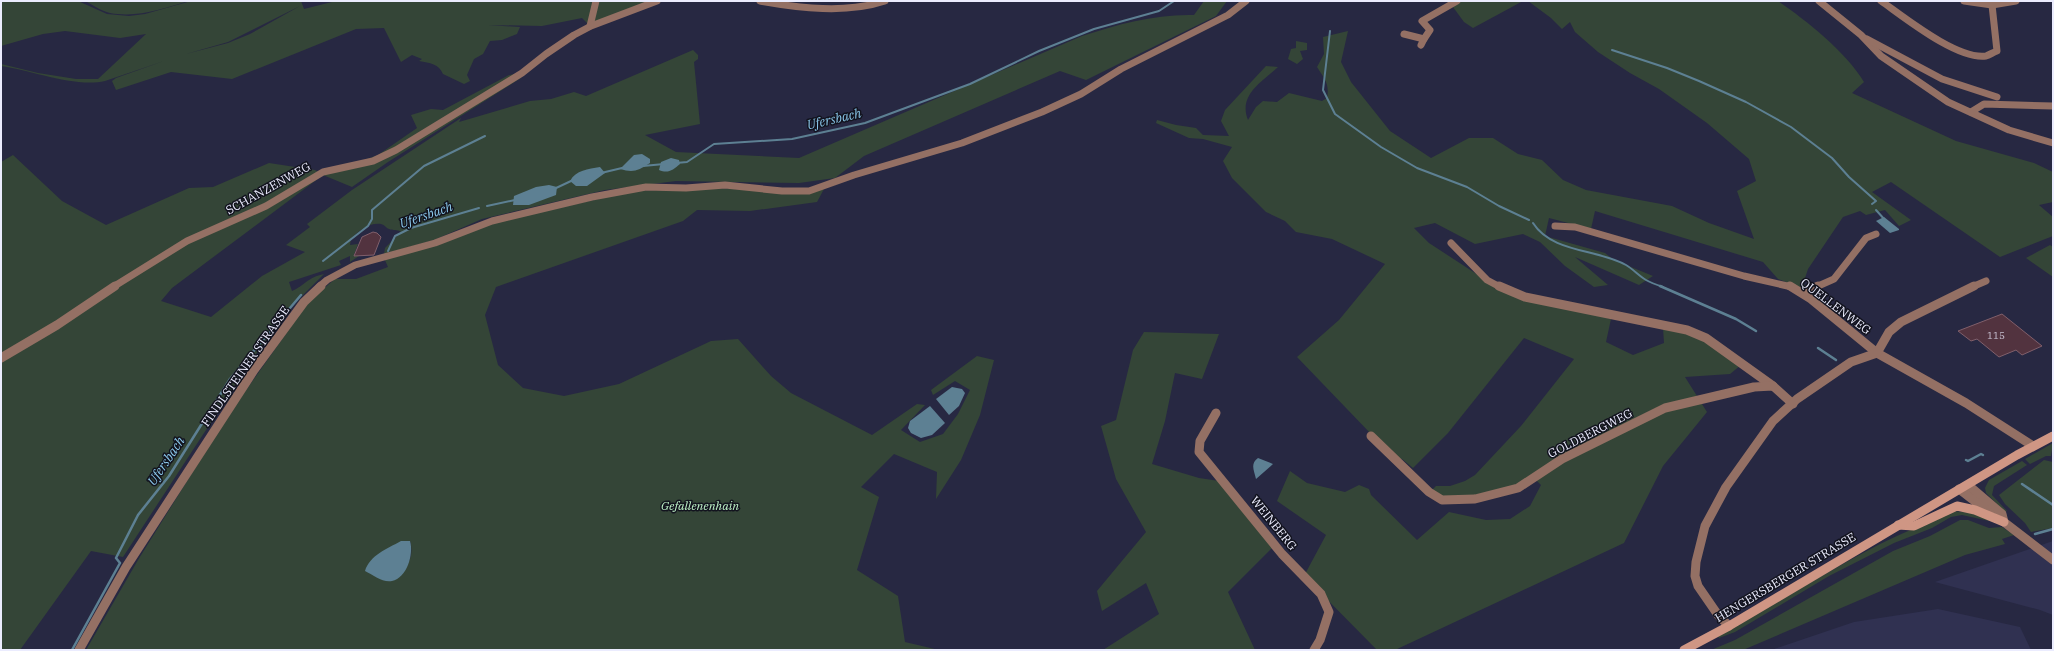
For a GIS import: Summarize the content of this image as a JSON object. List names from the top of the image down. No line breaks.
{"streets":{"main road":["HENGERSBERGER STRASSE"],"street":["SCHANZENWEG","QUELLENWEG","FINDLSTEINER STRASSE","GOLDBERGWEG","WEINBERG"]},"crossings":[["QUELLENWEG","HENGERSBERGER STRASSE"]],"water":["Ufersbach"],"parks":["Gefallenenhain"],"house_numbers":["115"]}
